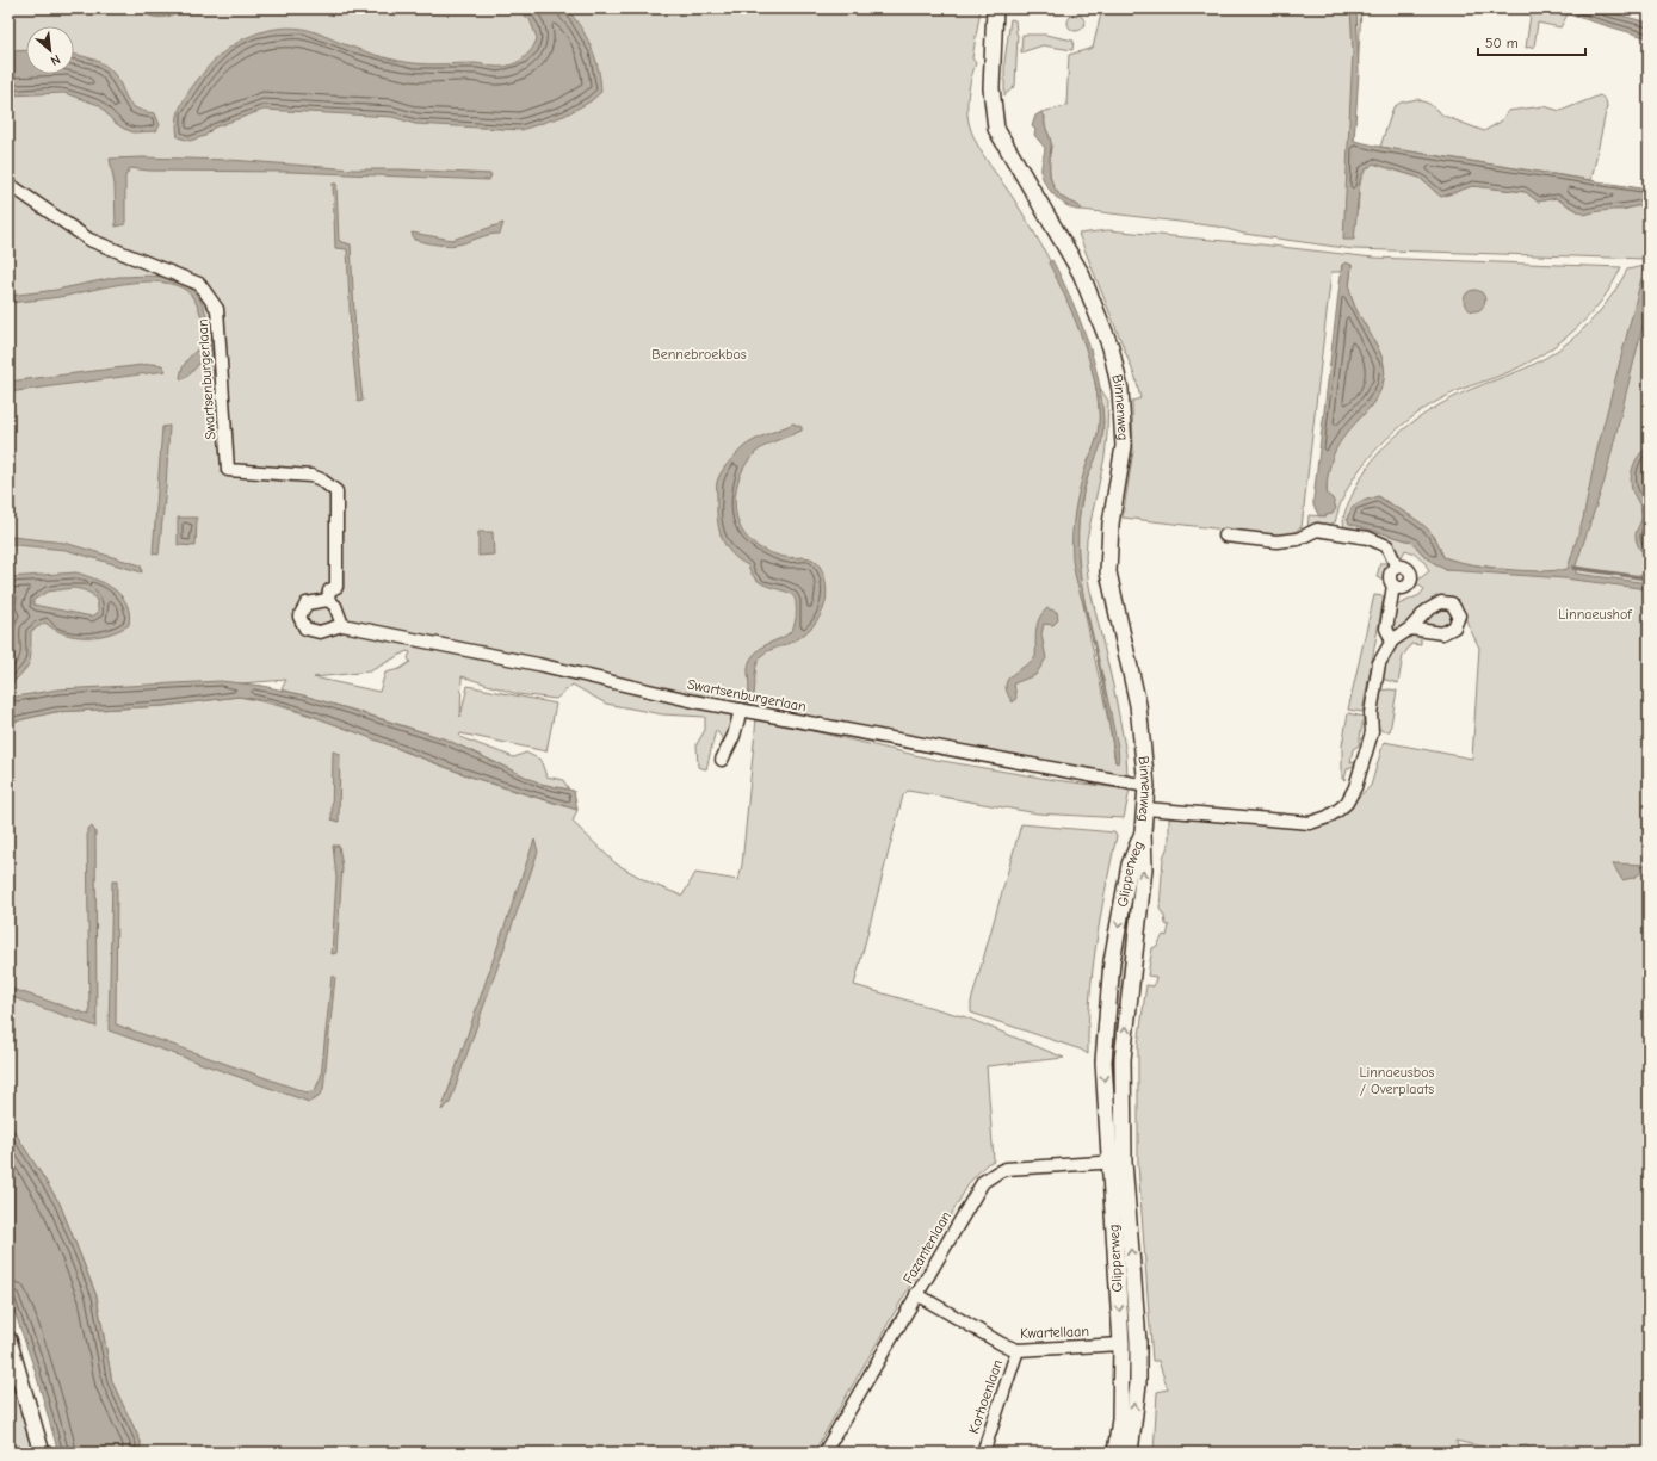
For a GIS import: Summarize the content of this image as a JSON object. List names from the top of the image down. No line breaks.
{"streets":{"street":["Swartsenburgerlaan","Binnenweg","Glipperweg","Fazantenlaan","Kwartellaan","Korhoenlaan"]},"crossings":[["Swartsenburgerlaan","Binnenweg"],["Binnenweg","Glipperweg"],["Glipperweg","Fazantenlaan"],["Glipperweg","Kwartellaan"],["Fazantenlaan","Kwartellaan"],["Kwartellaan","Korhoenlaan"]],"parks":["Bennebroekbos","Linnaeushof","Linnaeusbos / Overplaats"],"scale_bar":"50 m","north":"bottom right"}
